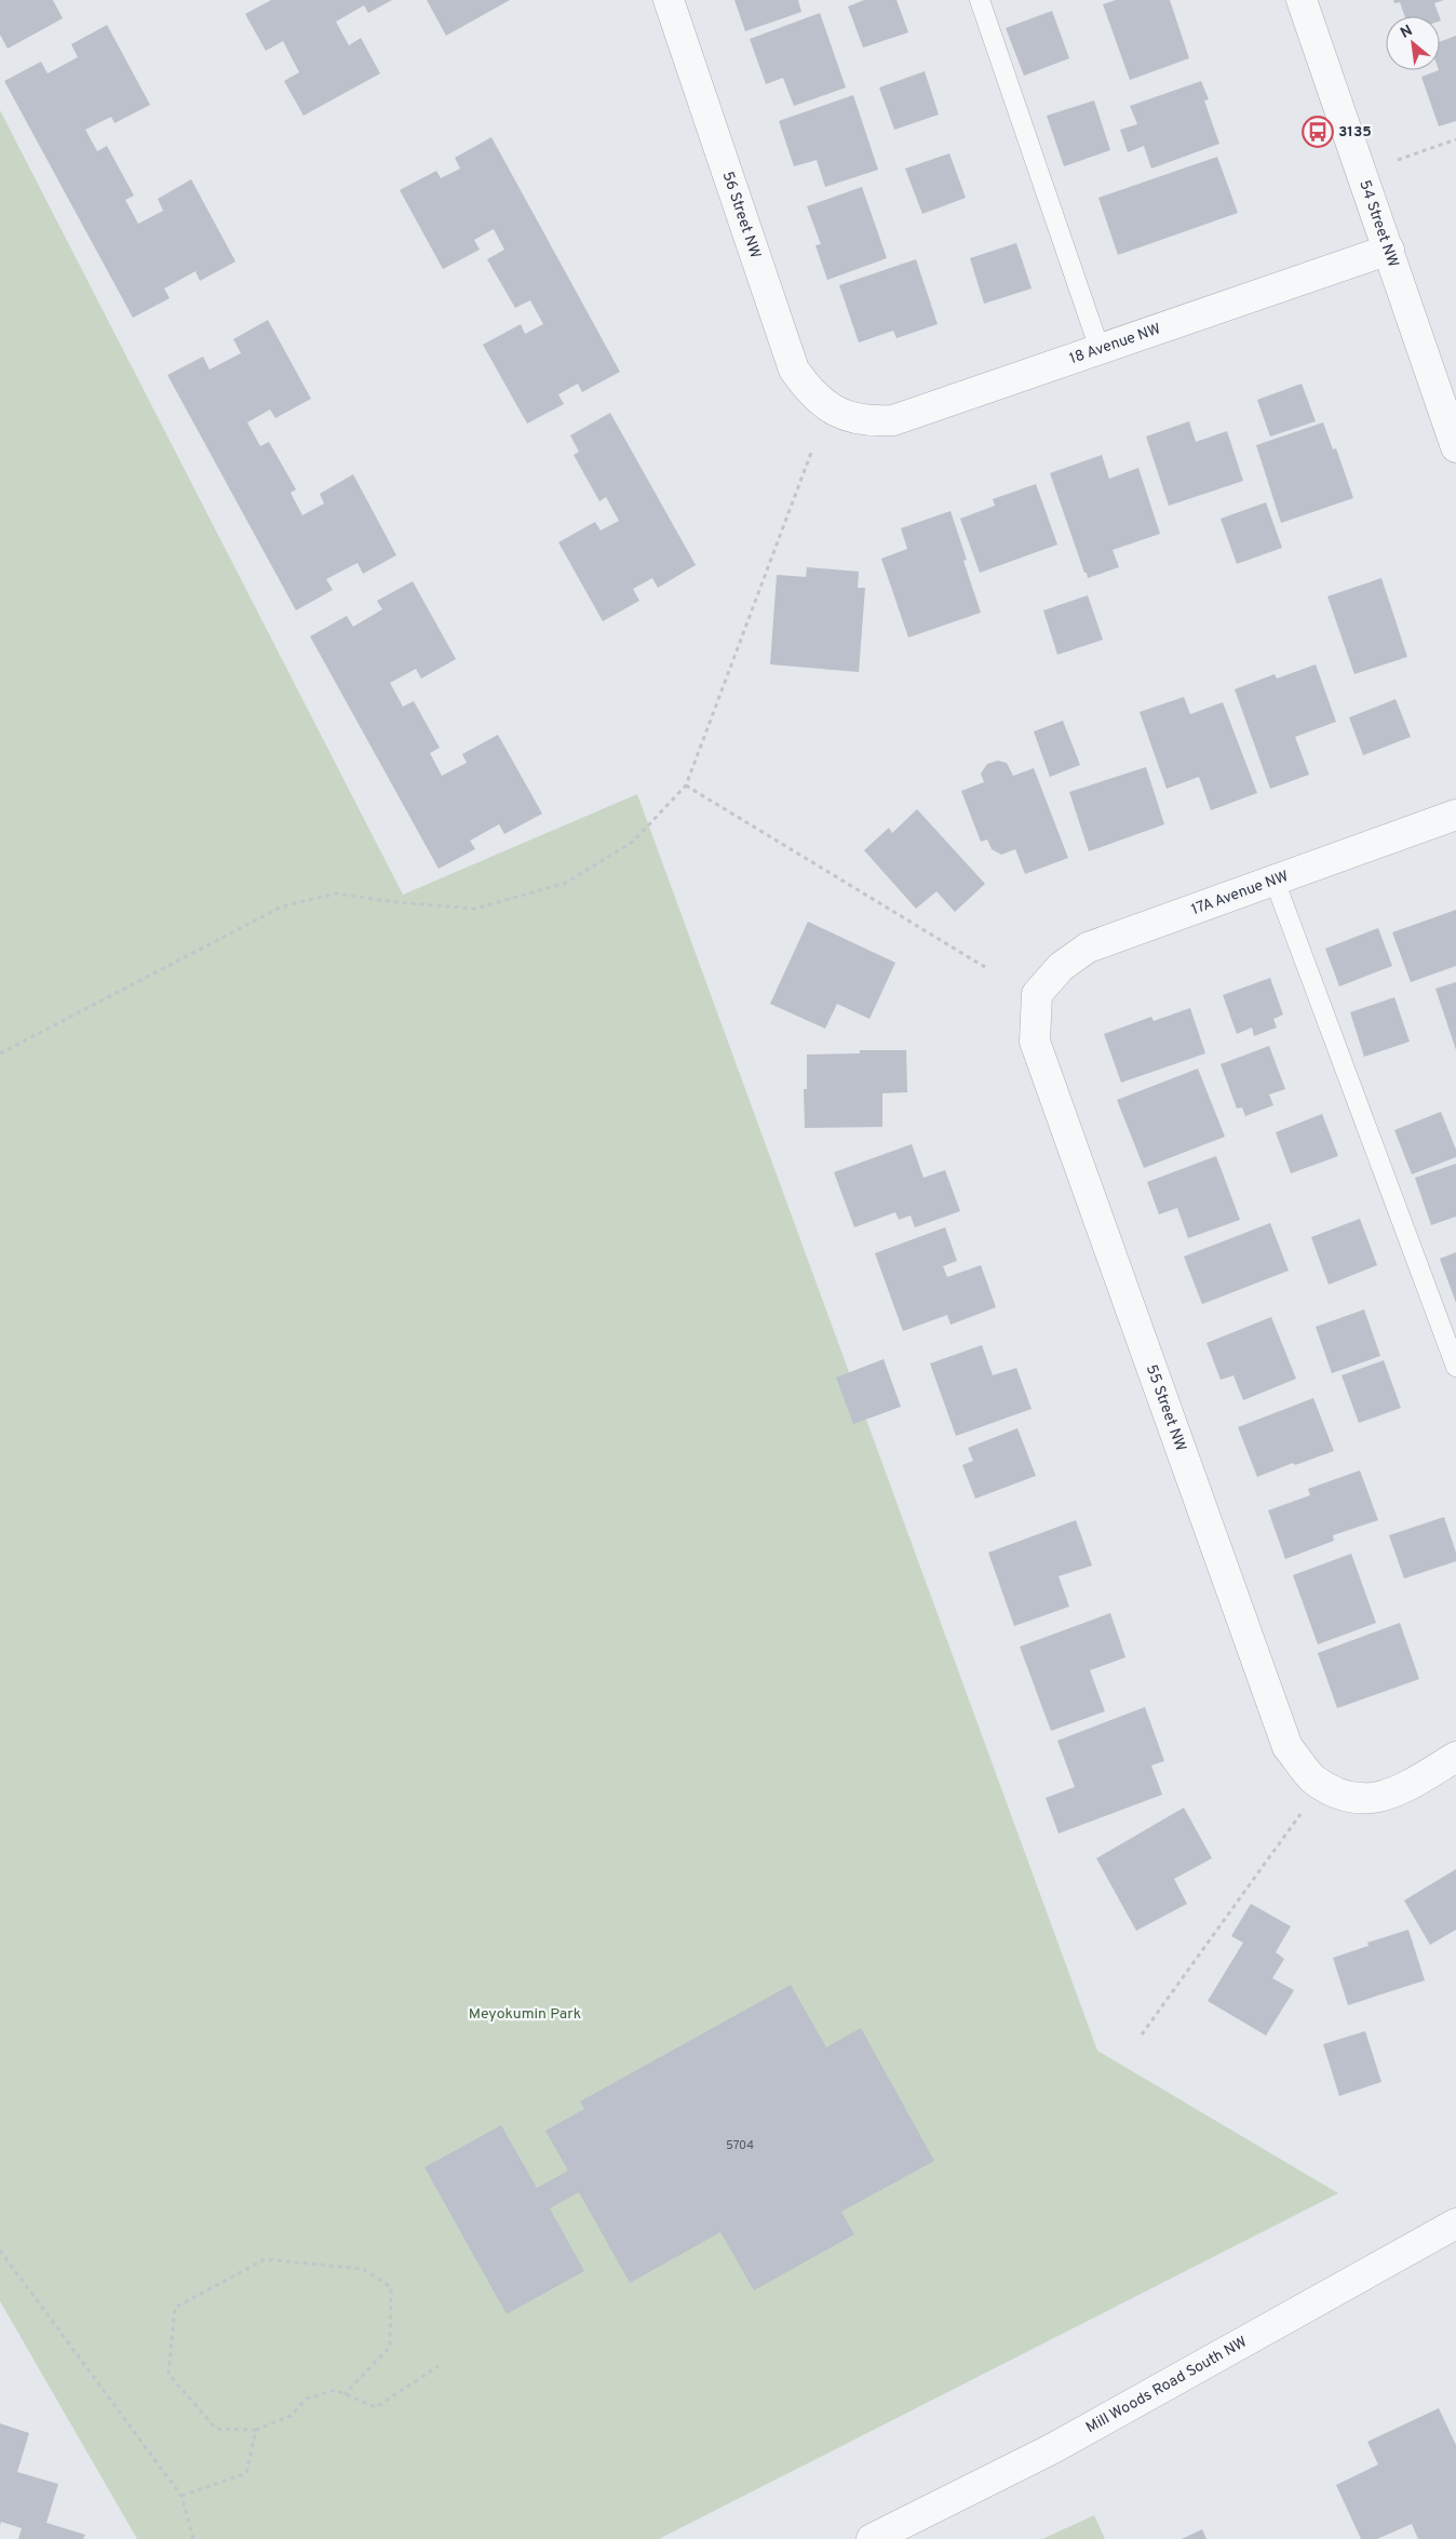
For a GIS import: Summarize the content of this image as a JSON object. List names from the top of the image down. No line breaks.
{"streets":{"street":["56 Street NW","54 Street NW","18 Avenue NW","17A Avenue NW","55 Street NW","Mill Woods Road South NW"]},"crossings":[["56 Street NW","18 Avenue NW"],["54 Street NW","18 Avenue NW"],["17A Avenue NW","55 Street NW"]],"parks":["Meyokumin Park"],"places":{"bus stop":["3135"]},"house_numbers":["5704"],"north":"top left"}
